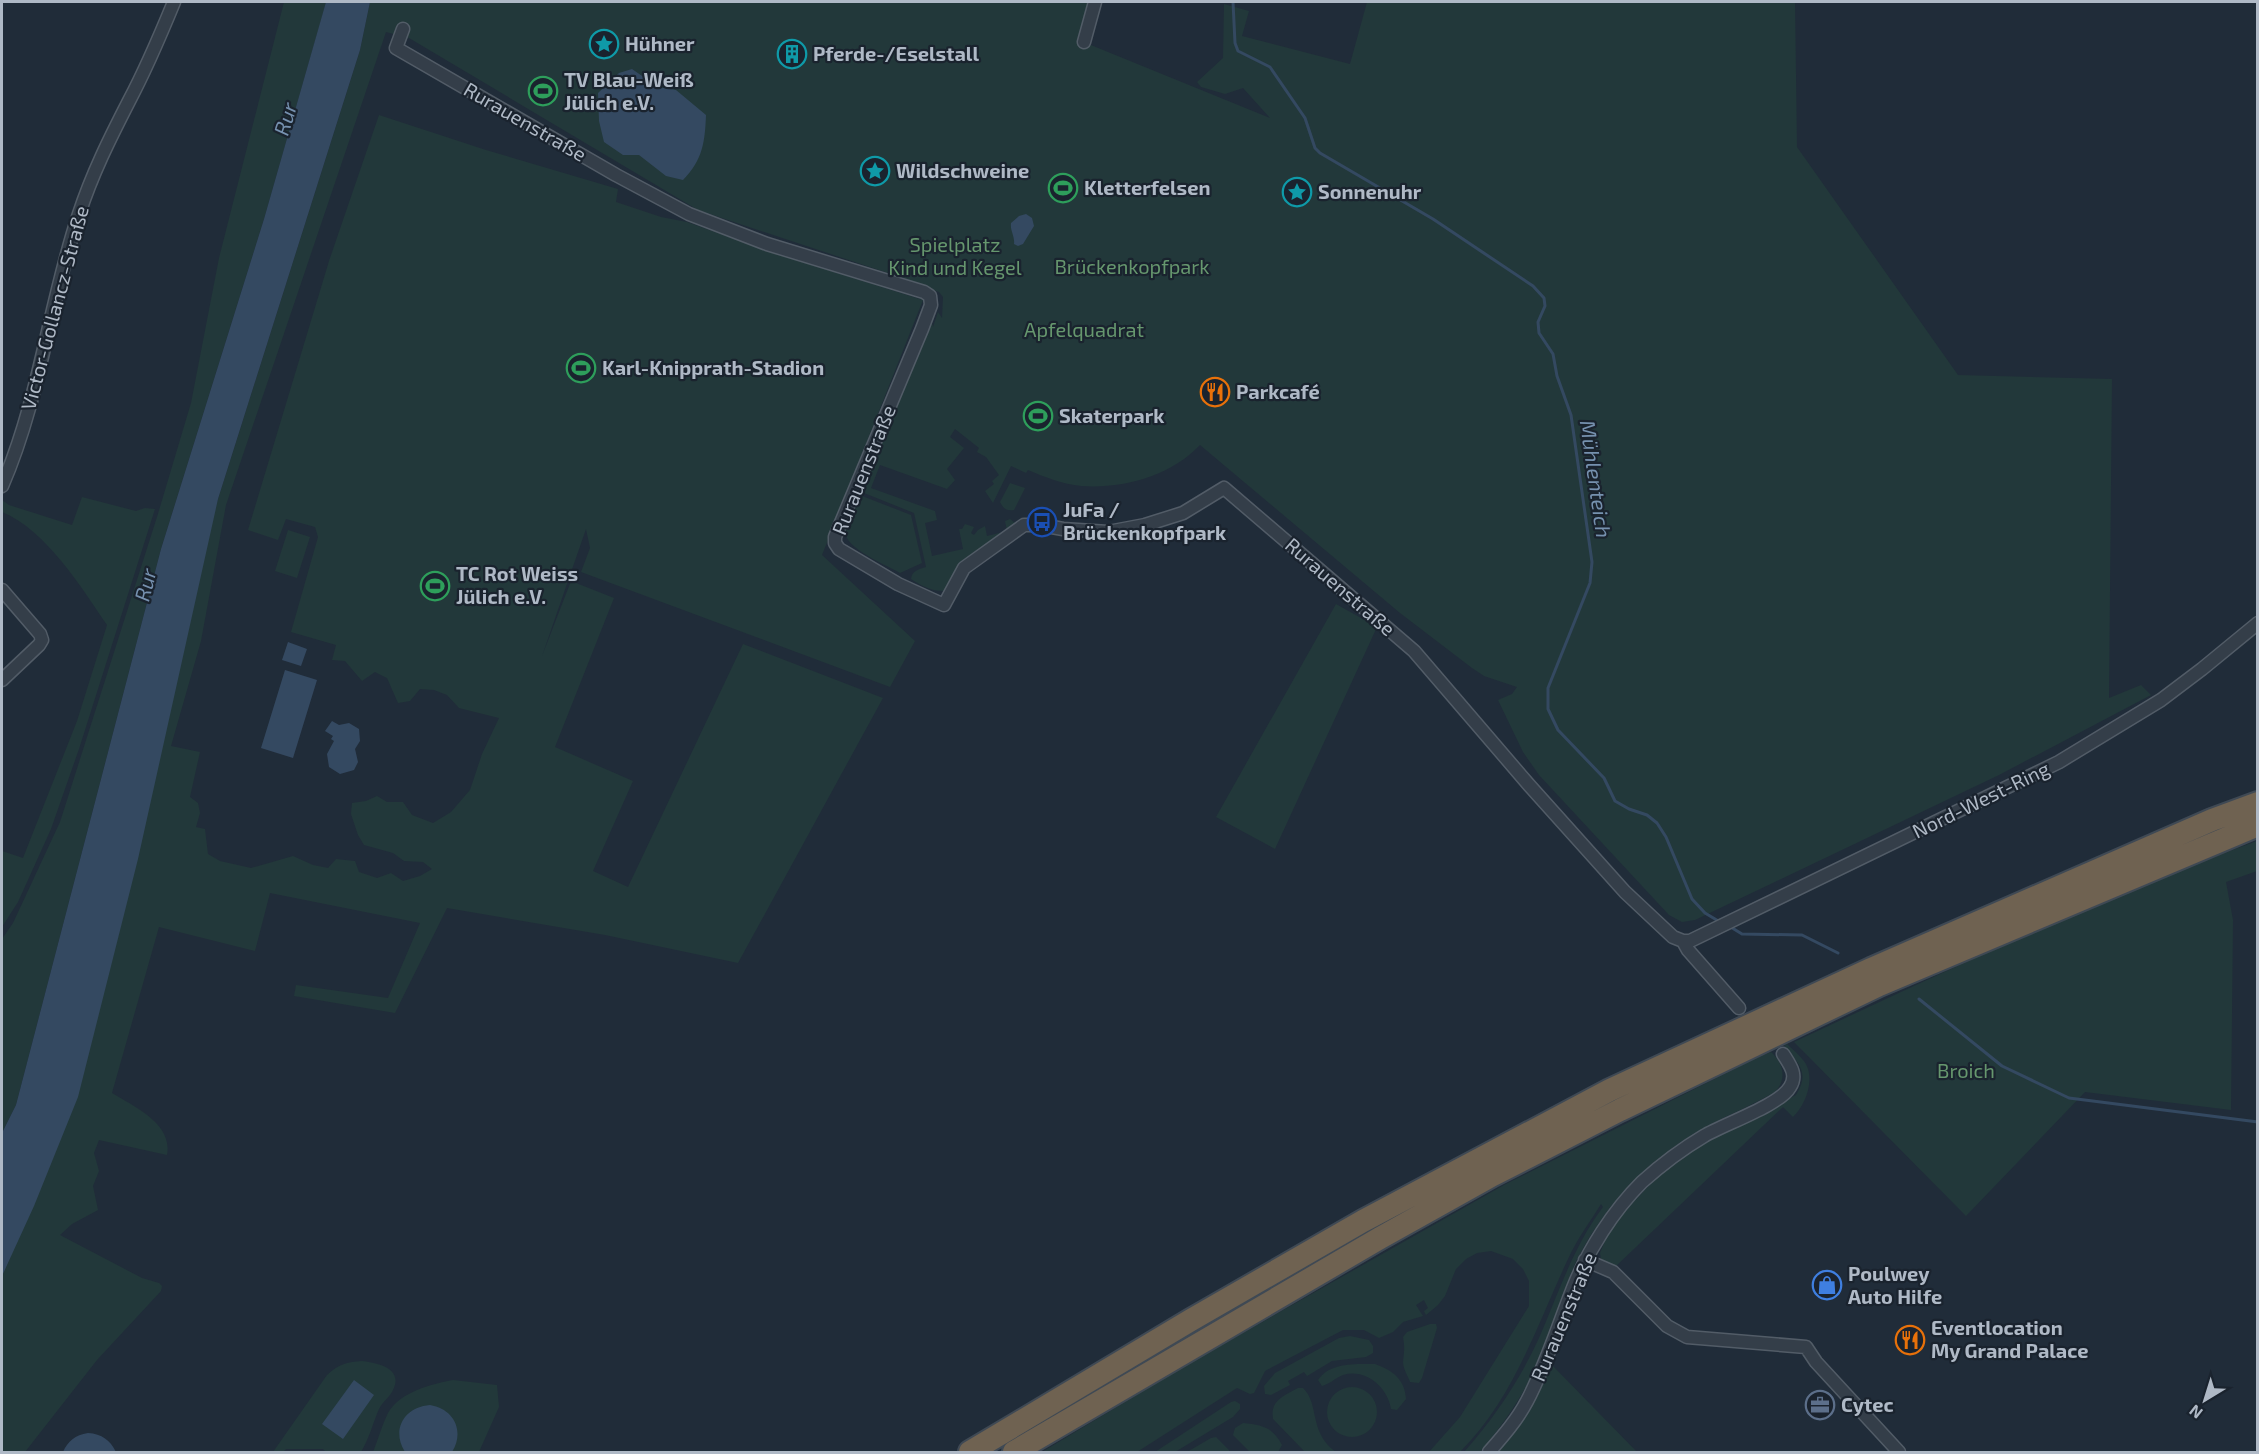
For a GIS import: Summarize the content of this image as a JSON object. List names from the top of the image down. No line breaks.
{"streets":{"street":["Rurauenstraße","Victor-Gollancz-Straße","Nord-West-Ring"]},"crossings":[["Rurauenstraße","Nord-West-Ring"]],"water":["Rur","Mühlenteich"],"parks":["Spielplatz Kind und Kegel","Brückenkopfpark","Apfelquadrat","Broich"],"places":{"place":["Hühner","Wildschweine","Sonnenuhr"],"building":["Pferde-/Eselstall"],"sports":["TV Blau-Weiß Jülich e.V.","Kletterfelsen","Karl-Knipprath-Stadion","Skaterpark","TC Rot Weiss Jülich e.V."],"restaurant":["Parkcafé","Eventlocation My Grand Palace"],"bus stop":["JuFa / Brückenkopfpark"],"shop":["Poulwey Auto Hilfe"],"office":["Cytec"]},"north":"bottom left"}
